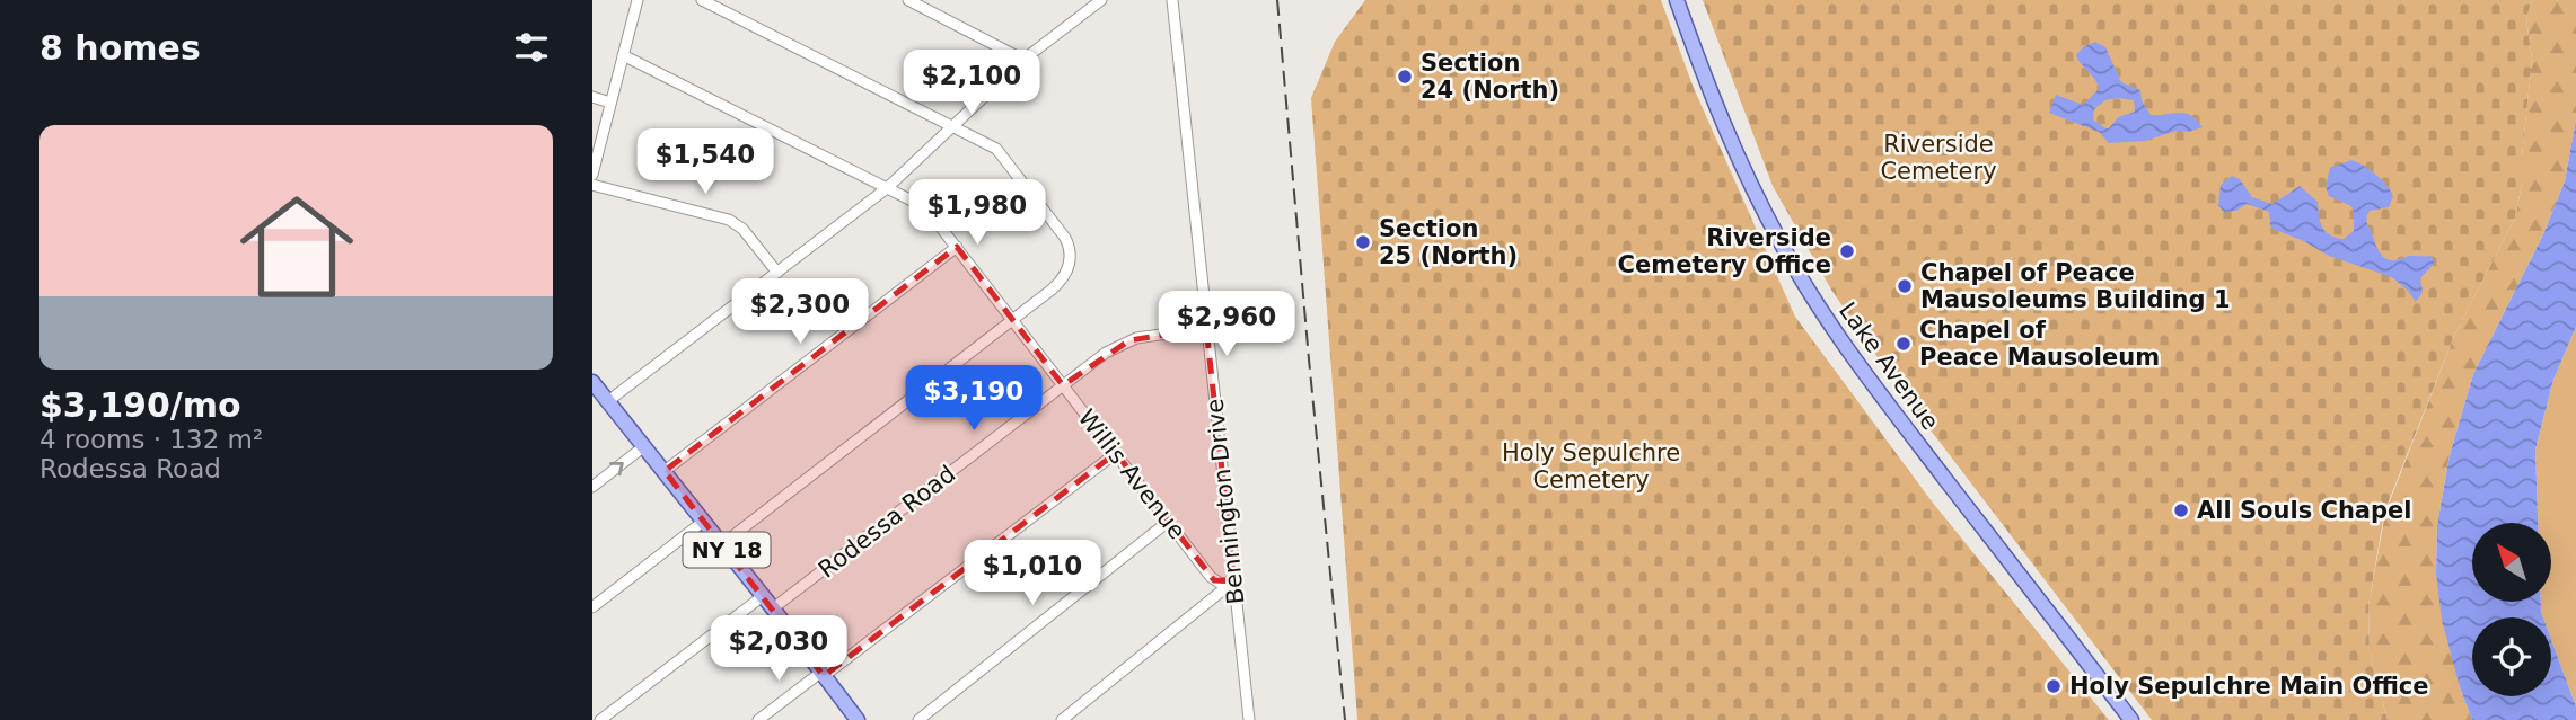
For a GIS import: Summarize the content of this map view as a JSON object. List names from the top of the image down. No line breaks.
{"streets":{"main road":["Lake Avenue","NY 18"],"street":["Willis Avenue","Bennington Drive","Rodessa Road"]},"crossings":[["Willis Avenue","Bennington Drive"],["Willis Avenue","Rodessa Road"],["Bennington Drive","Rodessa Road"],["Rodessa Road","NY 18"]],"parks":["Riverside Cemetery","Holy Sepulchre Cemetery"],"places":["Section 24 (North)","Section 25 (North)","Riverside Cemetery Office","Chapel of Peace Mausoleums Building 1","Chapel of Peace Mausoleum","All Souls Chapel","Holy Sepulchre Main Office"],"north":"top left","page":{"heading":"8 homes","price":["$2,100","$1,540","$1,980","$2,300","$2,960","$3,190","$1,010","$2,030"],"list":[{"name":"$3,190/mo","note":"4 rooms · 132 m² · Rodessa Road"}]}}
